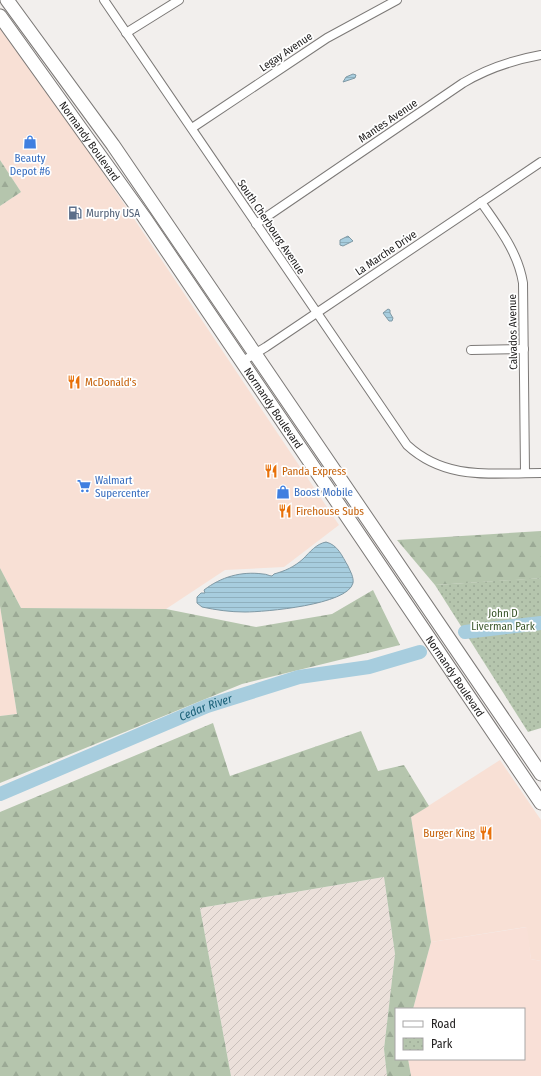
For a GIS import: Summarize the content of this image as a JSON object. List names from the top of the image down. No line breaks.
{"streets":{"main road":["Normandy Boulevard"],"street":["Legay Avenue","Mantes Avenue","South Cherbourg Avenue","La Marche Drive","Calvados Avenue"]},"crossings":[["Legay Avenue","South Cherbourg Avenue"],["Mantes Avenue","South Cherbourg Avenue"],["Normandy Boulevard","La Marche Drive"],["South Cherbourg Avenue","La Marche Drive"],["South Cherbourg Avenue","Calvados Avenue"],["La Marche Drive","Calvados Avenue"]],"water":["Cedar River"],"parks":["John D Liverman Park"],"places":{"shop":["Beauty Depot #6","Boost Mobile"],"fuel station":["Murphy USA"],"restaurant":["McDonald's","Panda Express","Firehouse Subs","Burger King"],"supermarket":["Walmart Supercenter"]},"legend":["Road","Park"]}
